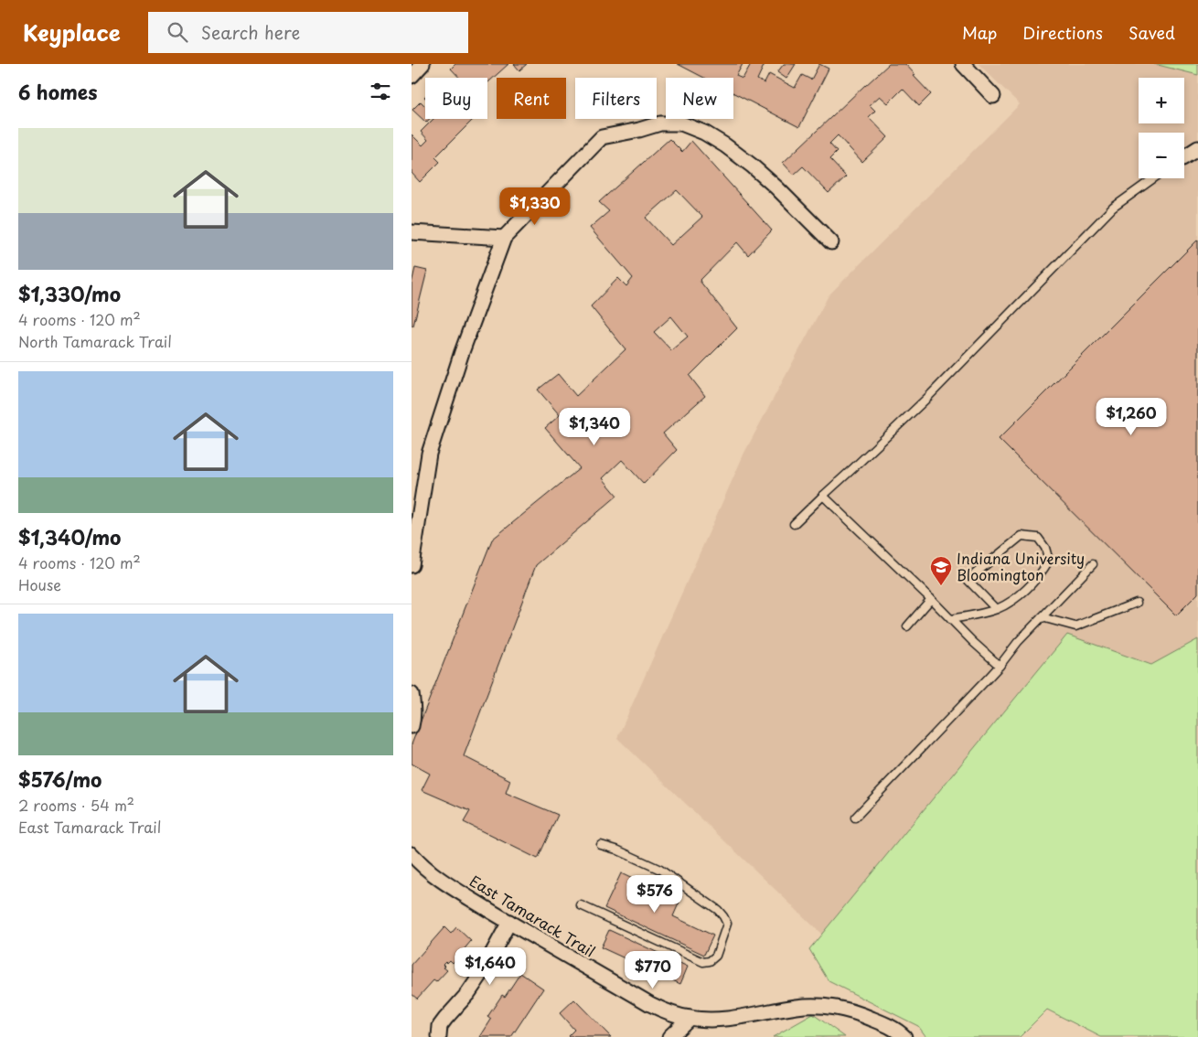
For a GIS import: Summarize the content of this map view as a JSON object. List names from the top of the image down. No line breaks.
{"streets":{"street":["East Tamarack Trail"]},"places":{"school or university":["Indiana University Bloomington"]},"page":{"header":"Keyplace","search":"Search here","nav":["Map","Directions","Saved"],"heading":"6 homes","map_buttons":["+","−"],"chip":["Buy","Rent","Filters","New"],"list":[{"name":"$1,330/mo","note":"4 rooms · 120 m² · North Tamarack Trail"},{"name":"$1,340/mo","note":"4 rooms · 120 m² · House"},{"name":"$576/mo","note":"2 rooms · 54 m² · East Tamarack Trail"}],"price":["$1,330","$1,260","$1,340","$576","$1,640","$770"]}}
